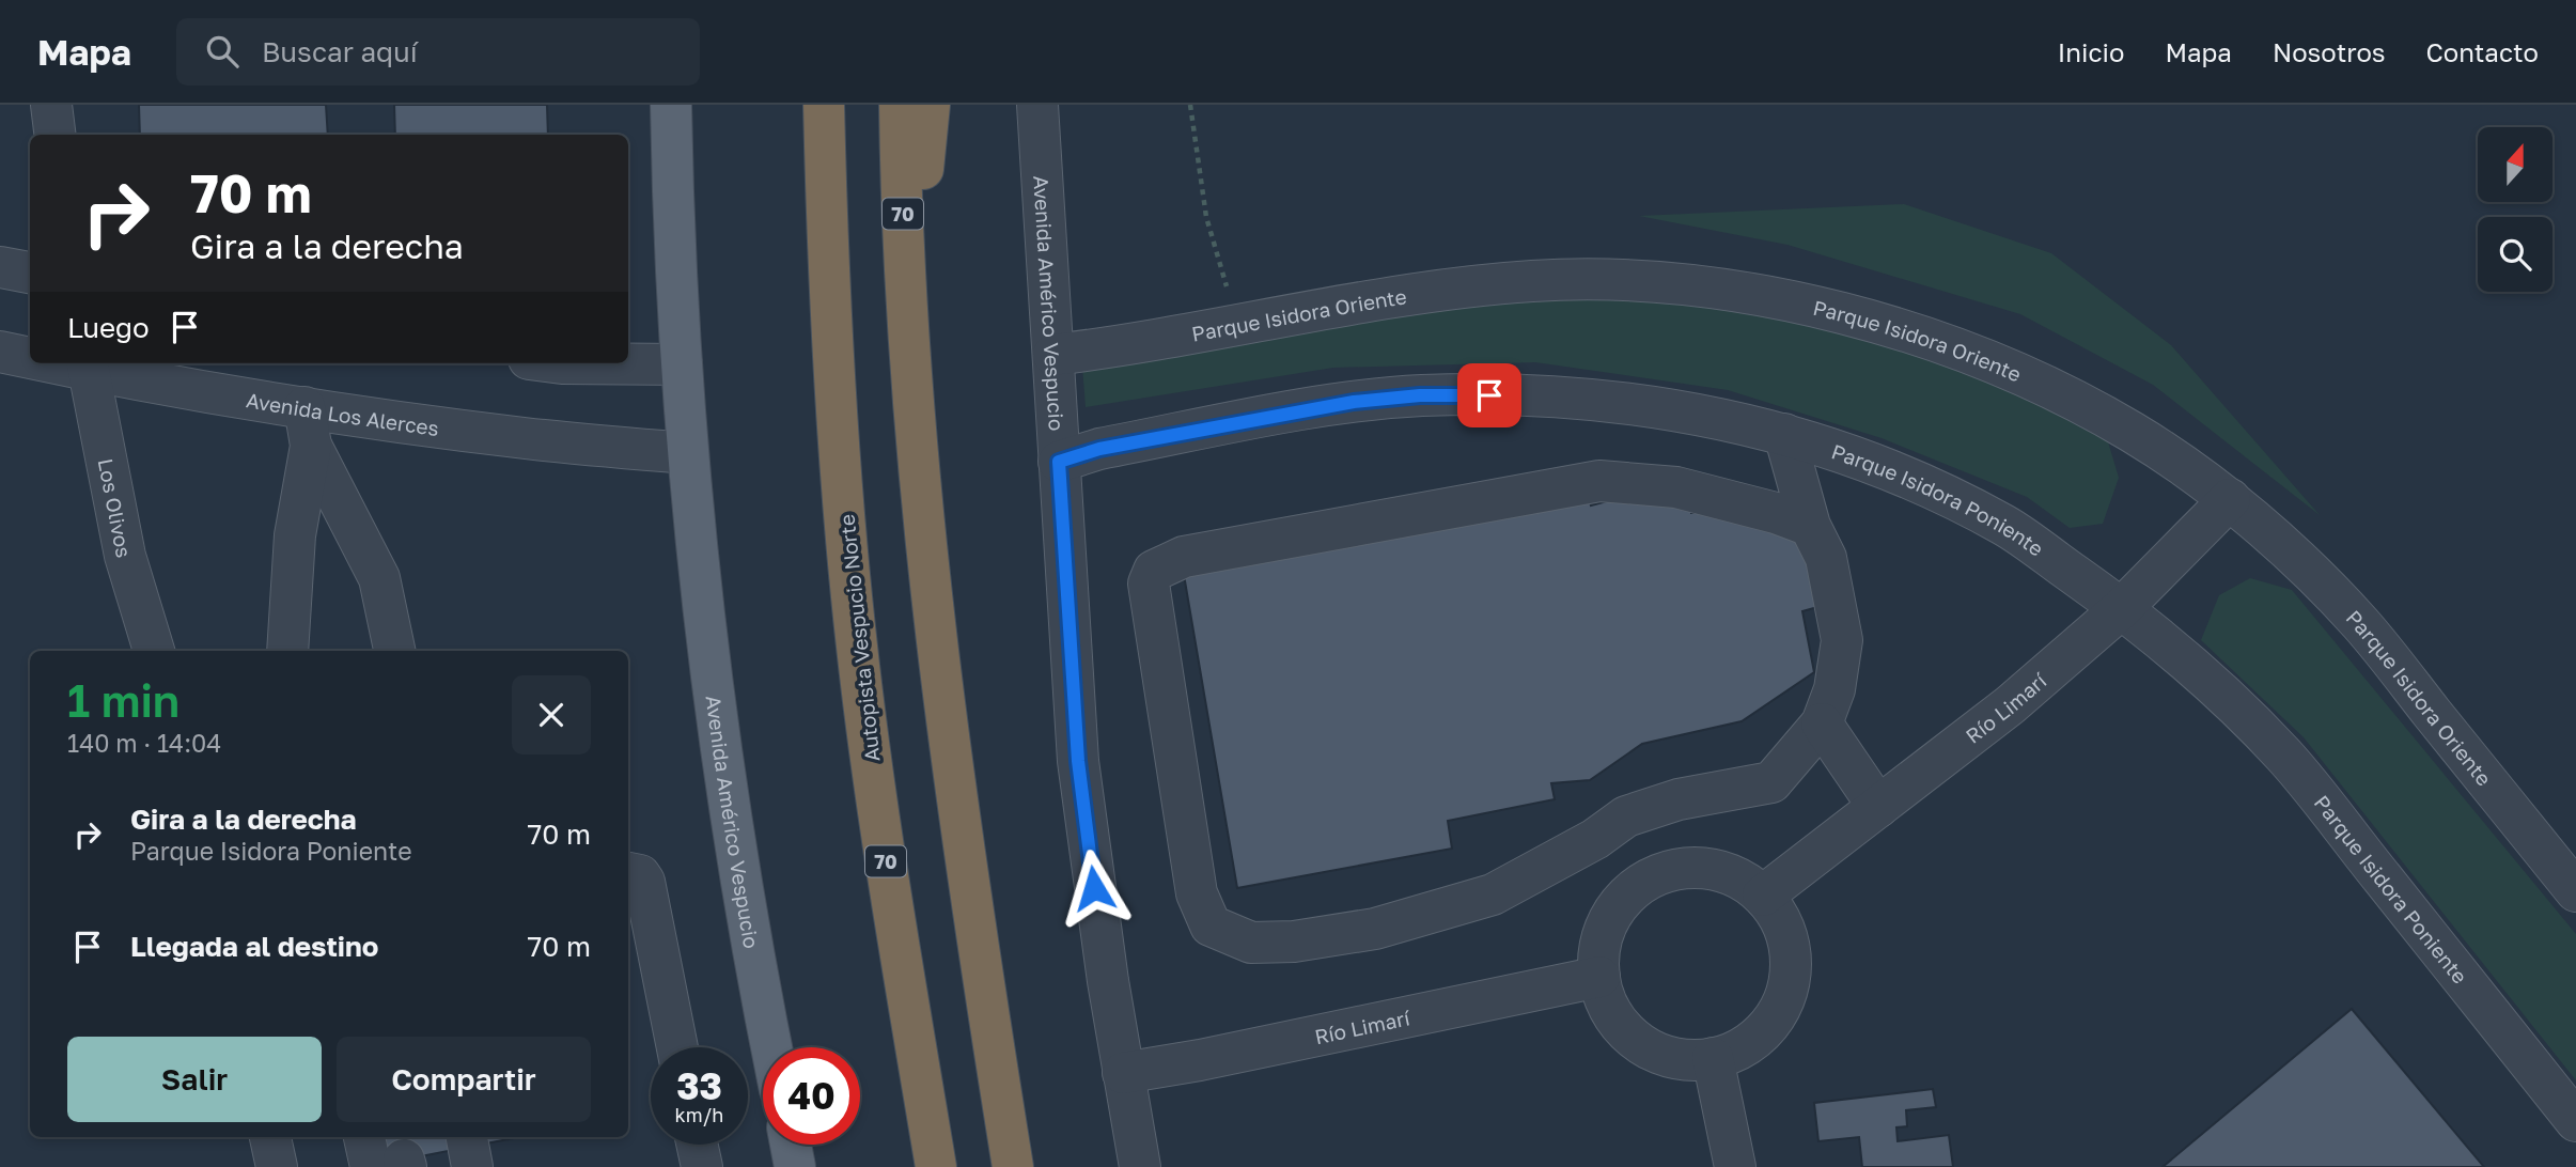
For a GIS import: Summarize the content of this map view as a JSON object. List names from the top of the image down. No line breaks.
{"streets":{"highway":["70","Autopista Vespucio Norte"],"main road":["Avenida Américo Vespucio"],"street":["Parque Isidora Oriente","Avenida Los Alerces","Parque Isidora Poniente","Los Olivos","Río Limarí"]},"crossings":[["Avenida Américo Vespucio","Parque Isidora Oriente"],["Avenida Américo Vespucio","Avenida Los Alerces"],["Avenida Américo Vespucio","Parque Isidora Poniente"],["Avenida Américo Vespucio","Río Limarí"],["Parque Isidora Oriente","Río Limarí"],["Avenida Los Alerces","Los Olivos"],["Parque Isidora Poniente","Río Limarí"]],"north":"top","page":{"header":"Mapa","search":"Buscar aquí","nav":["Inicio","Mapa","Nosotros","Contacto"],"turn":["70 m","Gira a la derecha"],"then":"Luego","heading":["1 min","140 m · 14:04"],"list":[{"name":"Gira a la derecha","note":"Parque Isidora Poniente","value":"70 m"},{"name":"Llegada al destino","value":"70 m"}],"buttons":["Salir","Compartir"],"speed":"33 km/h","limit":"40"}}
